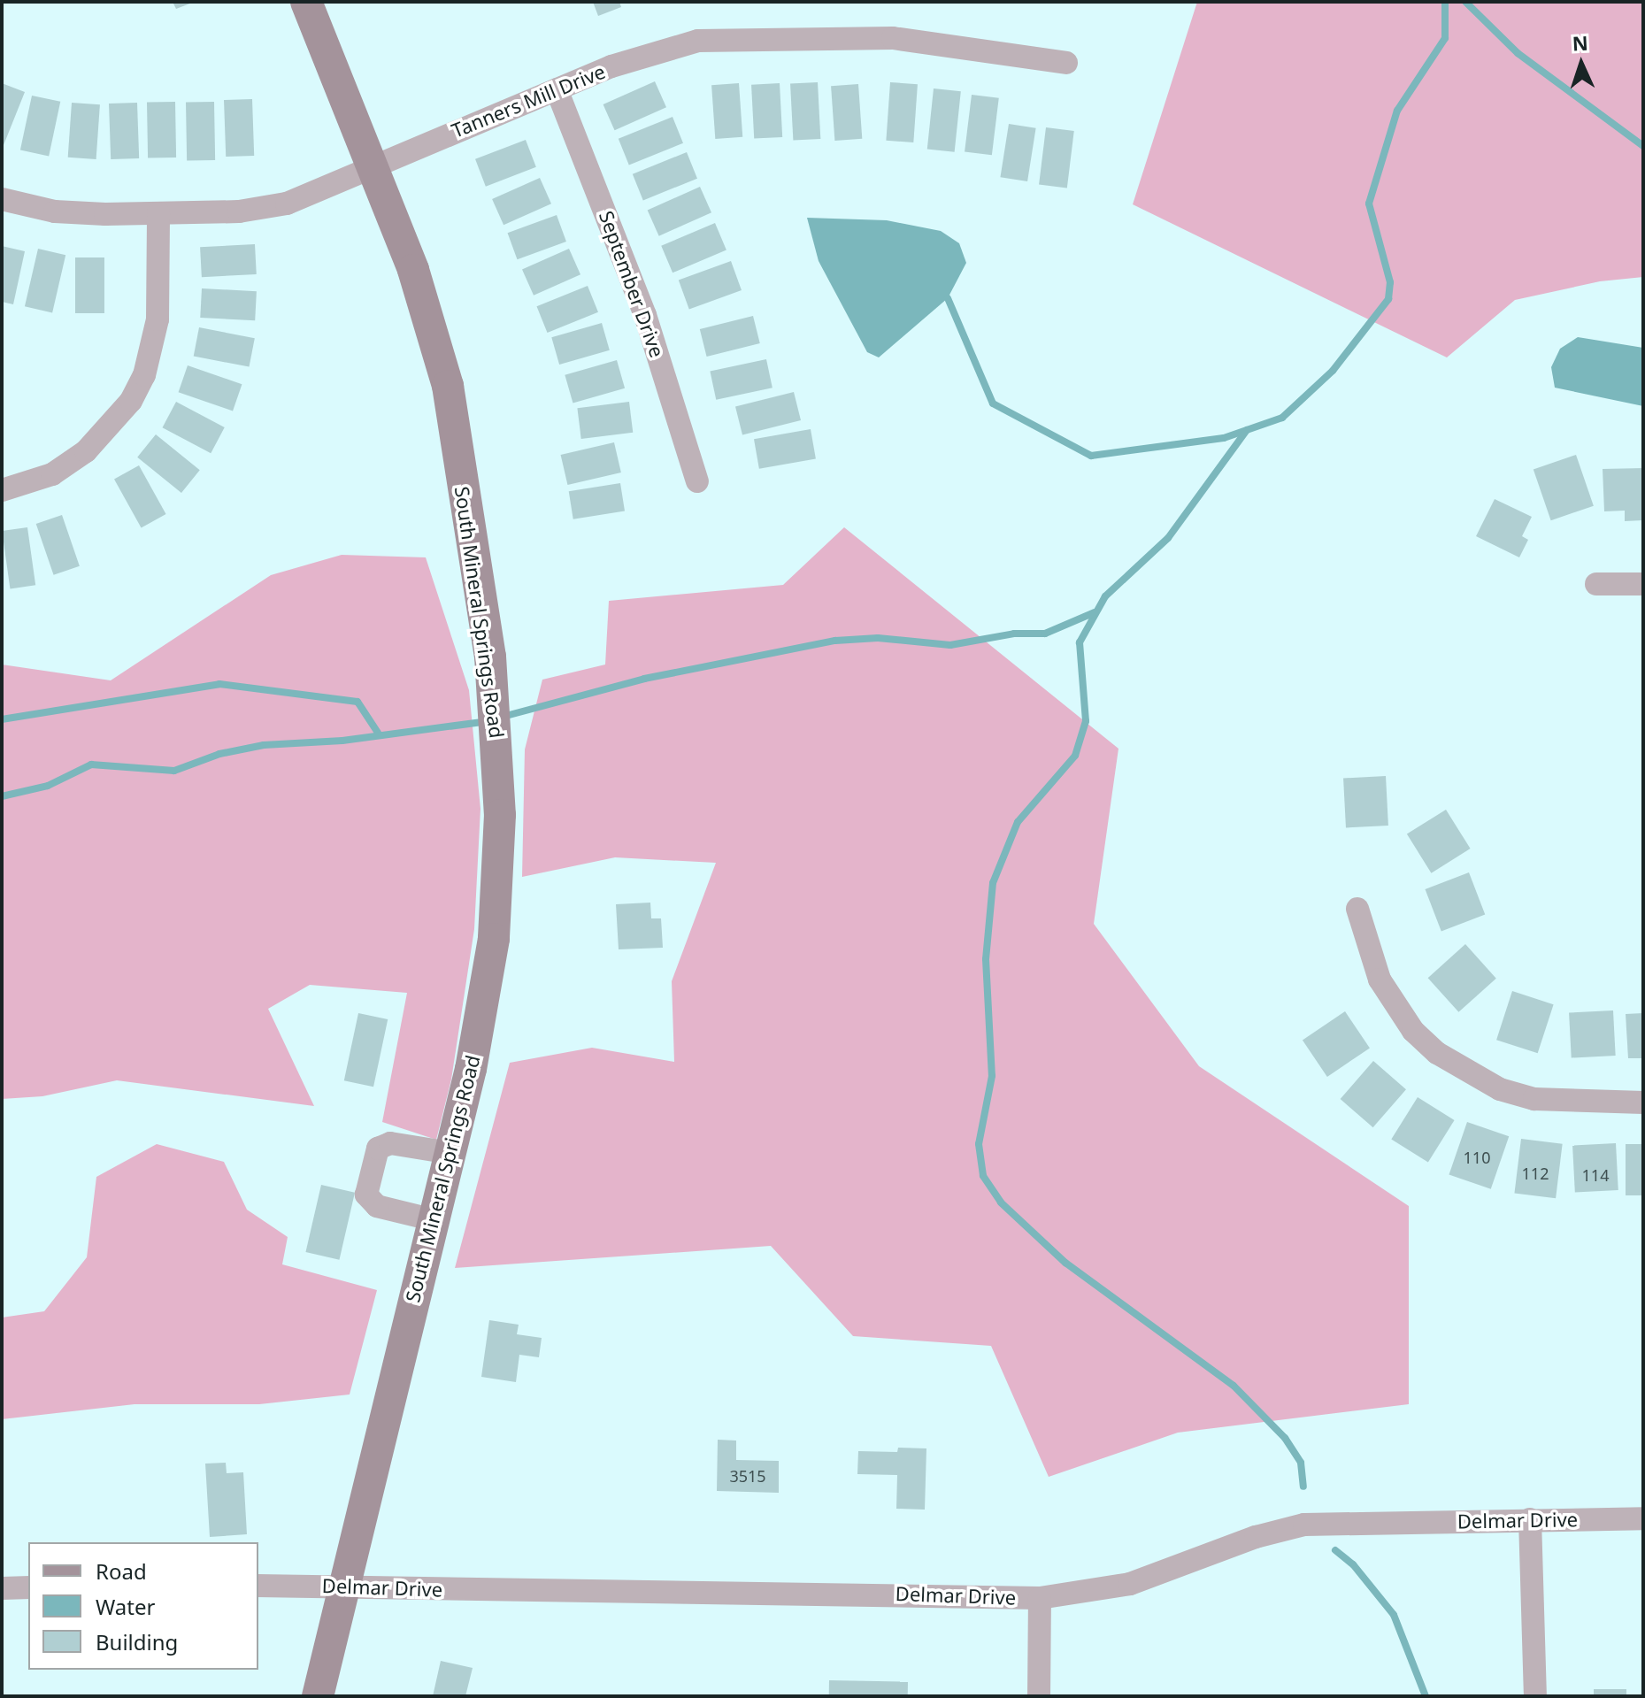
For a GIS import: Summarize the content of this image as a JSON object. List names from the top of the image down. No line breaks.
{"streets":{"street":["Tanners Mill Drive","September Drive","South Mineral Springs Road","Delmar Drive"]},"crossings":[["Tanners Mill Drive","September Drive"],["Tanners Mill Drive","South Mineral Springs Road"],["South Mineral Springs Road","Delmar Drive"]],"house_numbers":["110","112","114","3515"],"legend":["Road","Water","Building"],"north":"top"}
